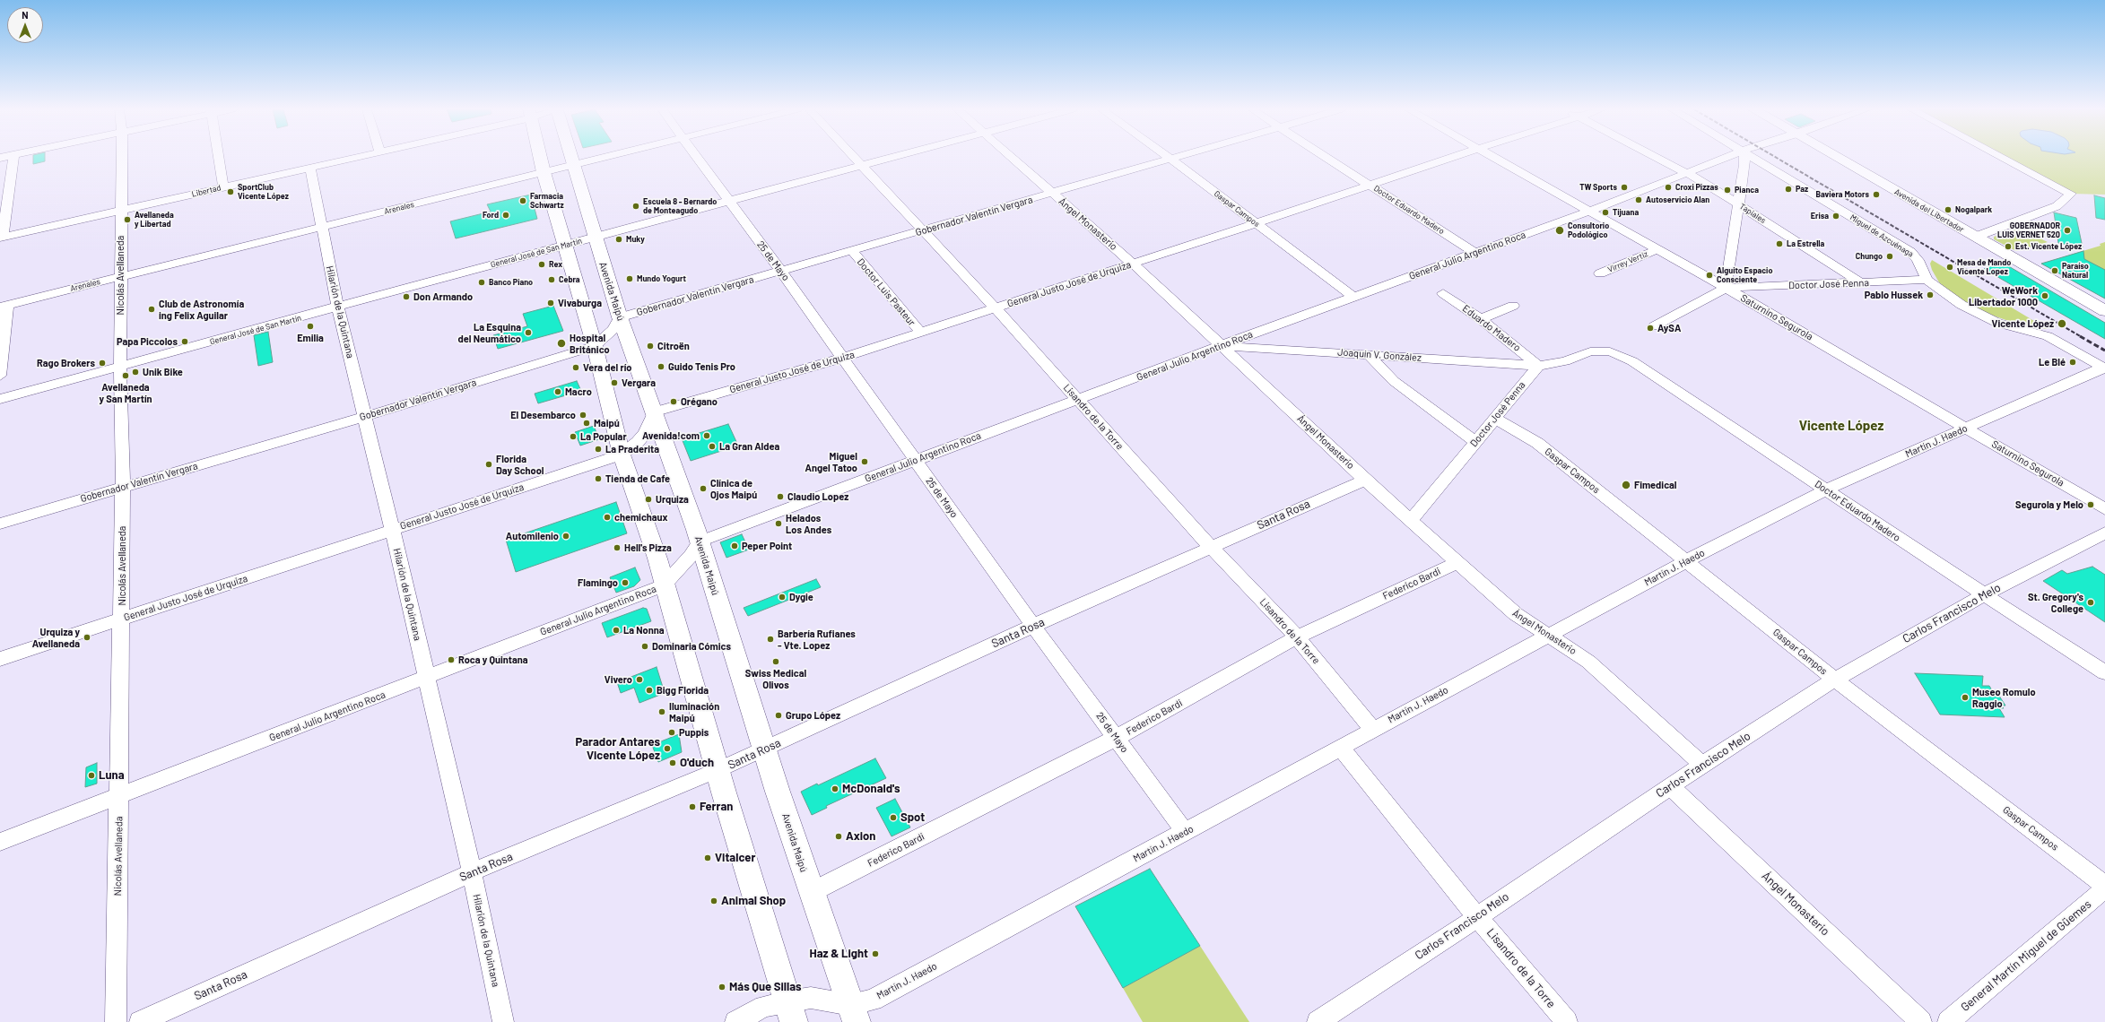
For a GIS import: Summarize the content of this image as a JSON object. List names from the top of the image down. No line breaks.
{"streets":{"main road":["Avenida del Libertador","Avenida Maipú"],"street":["Libertad","Arenales","Gaspar Campos","Doctor Eduardo Madero","Tapiales","Gobernador Valentín Vergara","Ángel Monasterio","Miguel de Azcuénaga","General José de San Martín","General Julio Argentino Roca","25 de Mayo","Virrey Vertiz","Nicolás Avellaneda","General Justo José de Urquiza","Doctor José Penna","Doctor Luis Pasteur","Hilarión de la Quintana","Saturnino Segurola","Eduardo Madero","Joaquín V. González","Lisandro de la Torre","Martín J. Haedo","Santa Rosa","Federico Bardi","Carlos Francisco Melo","General Martín Miguel de Güemes"]},"crossings":[["Libertad","Nicolás Avellaneda"],["Libertad","Hilarión de la Quintana"],["Arenales","Nicolás Avellaneda"],["Arenales","Avenida Maipú"],["Arenales","Hilarión de la Quintana"],["Gaspar Campos","Gobernador Valentín Vergara"],["Gaspar Campos","General Julio Argentino Roca"],["Gaspar Campos","General Justo José de Urquiza"],["Gaspar Campos","Doctor José Penna"],["Gaspar Campos","Martín J. Haedo"],["Gaspar Campos","Carlos Francisco Melo"],["Doctor Eduardo Madero","General Julio Argentino Roca"],["Doctor Eduardo Madero","General Justo José de Urquiza"],["Doctor Eduardo Madero","Doctor José Penna"],["Doctor Eduardo Madero","Eduardo Madero"],["Doctor Eduardo Madero","Joaquín V. González"],["Doctor Eduardo Madero","Martín J. Haedo"],["Doctor Eduardo Madero","Carlos Francisco Melo"],["Tapiales","General Julio Argentino Roca"],["Tapiales","Doctor José Penna"],["Gobernador Valentín Vergara","Ángel Monasterio"],["Gobernador Valentín Vergara","25 de Mayo"],["Gobernador Valentín Vergara","Nicolás Avellaneda"],["Gobernador Valentín Vergara","Avenida Maipú"],["Gobernador Valentín Vergara","Doctor Luis Pasteur"],["Gobernador Valentín Vergara","Hilarión de la Quintana"],["Gobernador Valentín Vergara","Lisandro de la Torre"],["Ángel Monasterio","General Julio Argentino Roca"],["Ángel Monasterio","General Justo José de Urquiza"],["Ángel Monasterio","Doctor José Penna"],["Ángel Monasterio","Joaquín V. González"],["Ángel Monasterio","Martín J. Haedo"],["Ángel Monasterio","Santa Rosa"],["Ángel Monasterio","Federico Bardi"],["Ángel Monasterio","Carlos Francisco Melo"],["Miguel de Azcuénaga","Doctor José Penna"],["Miguel de Azcuénaga","Martín J. Haedo"],["General José de San Martín","25 de Mayo"],["General José de San Martín","Nicolás Avellaneda"],["General José de San Martín","Avenida Maipú"],["General José de San Martín","Hilarión de la Quintana"],["General José de San Martín","Lisandro de la Torre"],["General Julio Argentino Roca","25 de Mayo"],["General Julio Argentino Roca","Nicolás Avellaneda"],["General Julio Argentino Roca","Avenida Maipú"],["General Julio Argentino Roca","Hilarión de la Quintana"],["General Julio Argentino Roca","Saturnino Segurola"],["General Julio Argentino Roca","Joaquín V. González"],["General Julio Argentino Roca","Lisandro de la Torre"],["25 de Mayo","General Justo José de Urquiza"],["25 de Mayo","Martín J. Haedo"],["25 de Mayo","Santa Rosa"],["25 de Mayo","Federico Bardi"],["Virrey Vertiz","Saturnino Segurola"],["Nicolás Avellaneda","General Justo José de Urquiza"],["General Justo José de Urquiza","Avenida Maipú"],["General Justo José de Urquiza","Doctor Luis Pasteur"],["General Justo José de Urquiza","Hilarión de la Quintana"],["General Justo José de Urquiza","Lisandro de la Torre"],["Doctor José Penna","Saturnino Segurola"],["Doctor José Penna","Eduardo Madero"],["Doctor José Penna","Joaquín V. González"],["Avenida Maipú","Martín J. Haedo"],["Avenida Maipú","Santa Rosa"],["Avenida Maipú","Federico Bardi"],["Hilarión de la Quintana","Santa Rosa"],["Saturnino Segurola","Martín J. Haedo"],["Eduardo Madero","Joaquín V. González"],["Lisandro de la Torre","Martín J. Haedo"],["Lisandro de la Torre","Santa Rosa"],["Lisandro de la Torre","Federico Bardi"],["Lisandro de la Torre","Carlos Francisco Melo"]],"districts":["Vicente López"],"places":["TW Sports","Croxi Pizzas","Paz","Pianca","SportClub Vicente López","Baviera Motors","Autoservicio Alan","Farmacia Schwartz","Escuela 8 - Bernardo de Monteagudo","Nogalpark","Tijuana","Ford","Erisa","Avellaneda y Libertad","Consultorio Podológico","GOBERNADOR LUIS VERNET 520","Muky","La Estrella","Est. Vicente López","Chungo","Rex","Mesa de Mando Vicente Lopez","Paraíso Natural","Alguito Espacio Consciente","Mundo Yogurt","Cebra","Banco Piano","Pablo Hussek","WeWork Libertador 1000","Don Armando","Vivaburga","Club de Astronomía ing Felix Aguilar","Vicente López","Emilia","AySA","La Esquina del Neumático","Papa Piccolos","Hospital Británico","Citroën","Le Blé","Rago Brokers","Guido Tenis Pro","Vera del río","Unik Bike","Avellaneda y San Martín","Vergara","Macro","Orégano","El Desembarco","Maipú","Avenida!com","La Popular","La Gran Aldea","La Praderita","Miguel Angel Tatoo","Florida Day School","Tienda de Cafe","Fimedical","Clínica de Ojos Maipú","Claudio Lopez","Urquiza","Segurola y Melo","chemichaux","Helados Los Andes","Automilenio","Peper Point","Hell's Pizza","Flamingo","Dygie","St. Gregory's College","La Nonna","Urquiza y Avellaneda","Barbería Rufianes - Vte. Lopez","Dominaria Cómics","Roca y Quintana","Swiss Medical Olivos","Vivero","Bigg Florida","Museo Romulo Raggio","Iluminación Maipú","Grupo López","Puppis","Parador Antares Vicente López","O'duch","Luna","McDonald's","Ferran","Spot","Axion","Vitalcer","Animal Shop","Haz & Light","Más Que Sillas"],"north":"top"}
